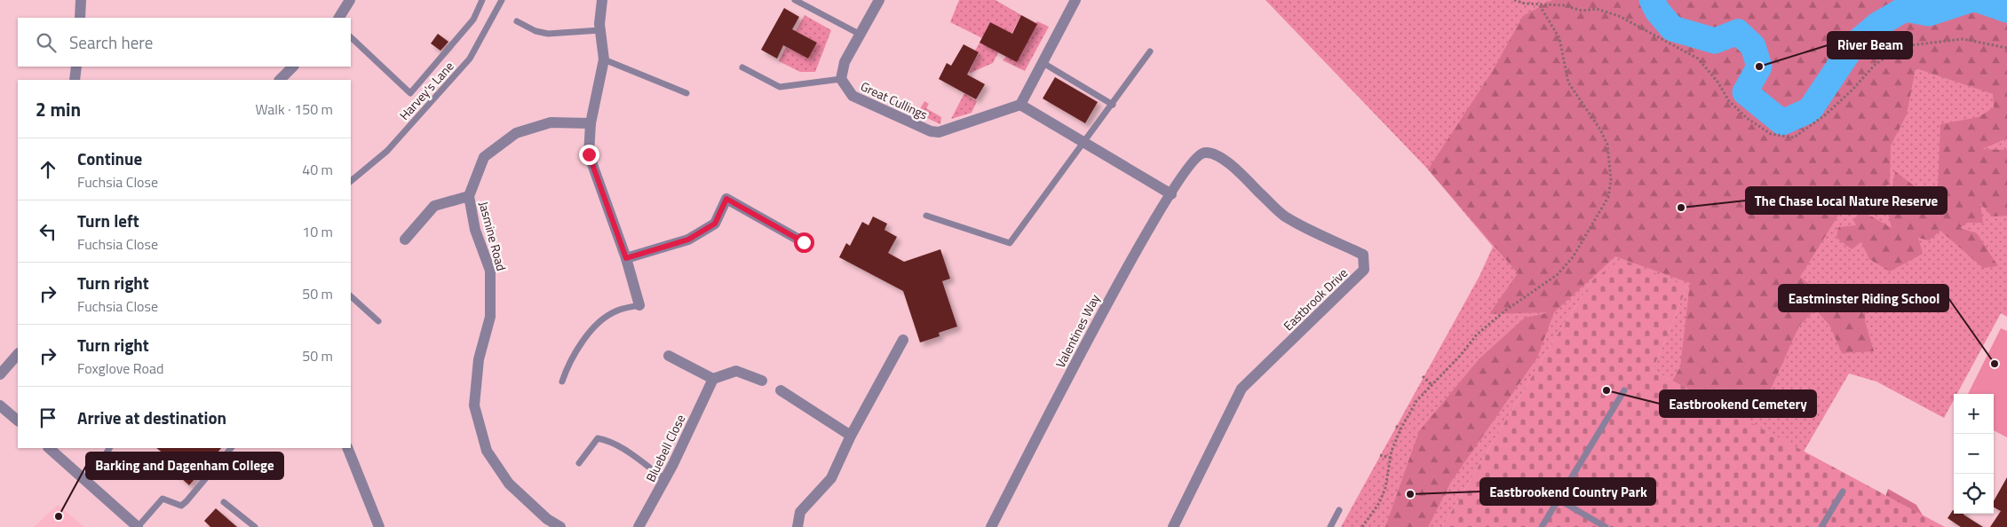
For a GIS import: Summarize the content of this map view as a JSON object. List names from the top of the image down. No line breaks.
{"streets":{"street":["Great Cullings","Jasmine Road","Eastbrook Drive","Valentines Way","Bluebell Close"],"lane":["Harvey's Lane"]},"crossings":[["Eastbrook Drive","Valentines Way"]],"places":["River Beam","The Chase Local Nature Reserve","Eastminster Riding School","Eastbrookend Cemetery","Eastbrookend Country Park","Barking and Dagenham College"],"page":{"search":"Search here","heading":["2 min","Walk · 150 m"],"list":[["Continue","Fuchsia Close","40 m"],["Turn left","Fuchsia Close","10 m"],["Turn right","Fuchsia Close","50 m"],["Turn right","Foxglove Road","50 m"],"Arrive at destination"],"map_buttons":["+","−"]}}
